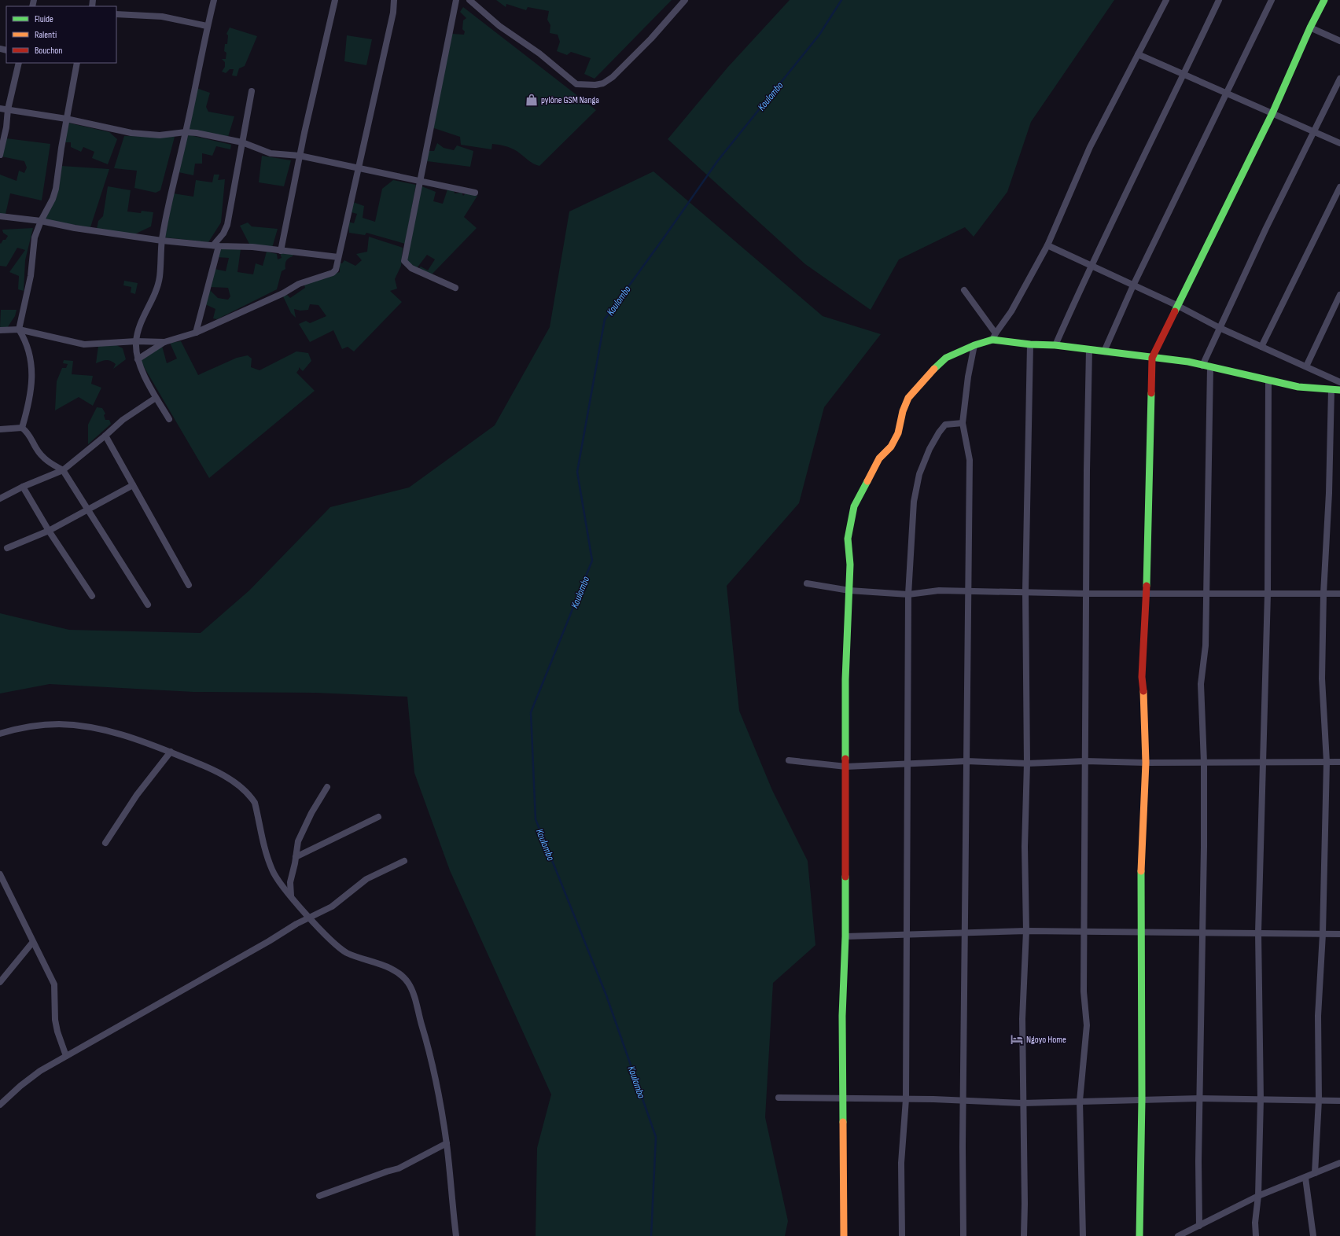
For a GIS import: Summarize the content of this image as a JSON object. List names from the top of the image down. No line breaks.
{"water":["Koulombo"],"places":{"shop":["pylône GSM Nanga"],"hotel":["Ngoyo Home"]},"legend":["Fluide","Ralenti","Bouchon"]}
